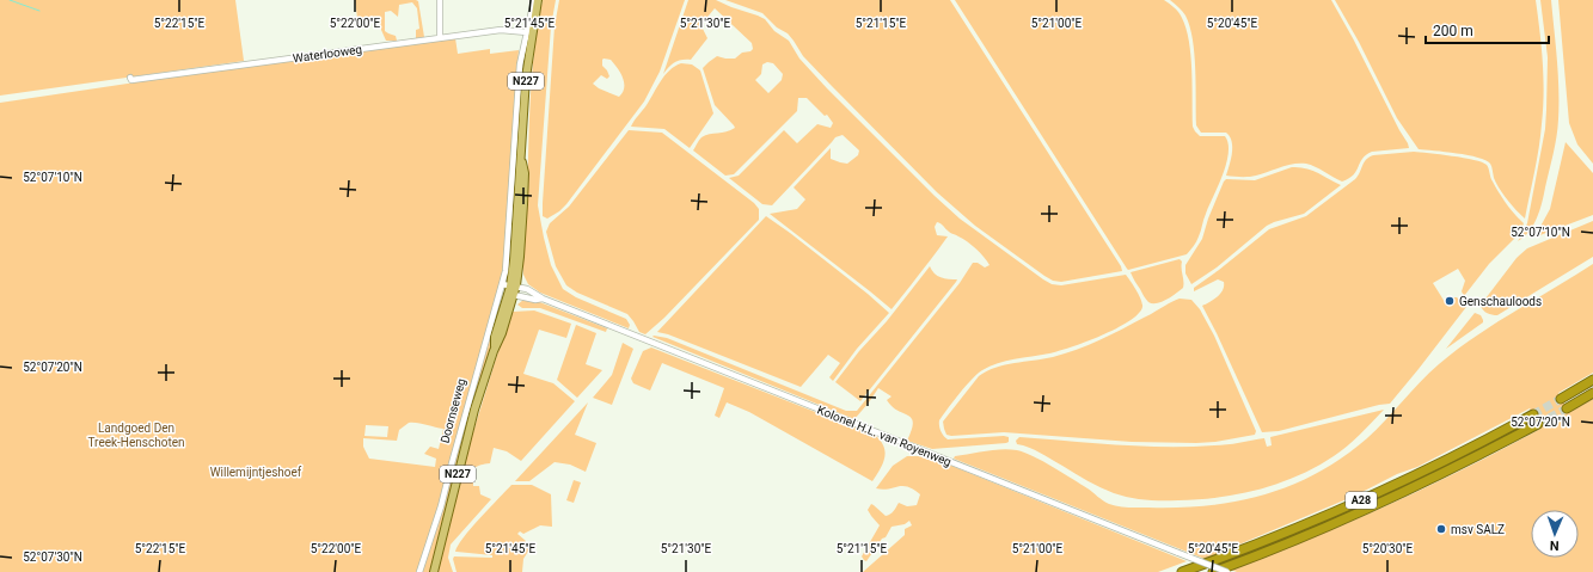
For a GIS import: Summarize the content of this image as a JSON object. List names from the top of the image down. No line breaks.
{"streets":{"highway":["A28"],"main road":["N227","Doornseweg"],"street":["Waterlooweg","Kolonel H.L. van Royenweg"]},"crossings":[["Waterlooweg","Doornseweg"],["Doornseweg","Kolonel H.L. van Royenweg"]],"parks":["Landgoed Den Treek-Henschoten","Willemijntjeshoef"],"places":["Genschauloods","msv SALZ"],"scale_bar":"200 m","north":"bottom","coordinates":["5°22'15\"E","5°22'00\"E","5°21'45\"E","5°21'30\"E","5°21'15\"E","5°21'00\"E","5°20'45\"E","52°07'10\"N","52°07'20\"N","5°20'30\"E","52°07'30\"N"]}
